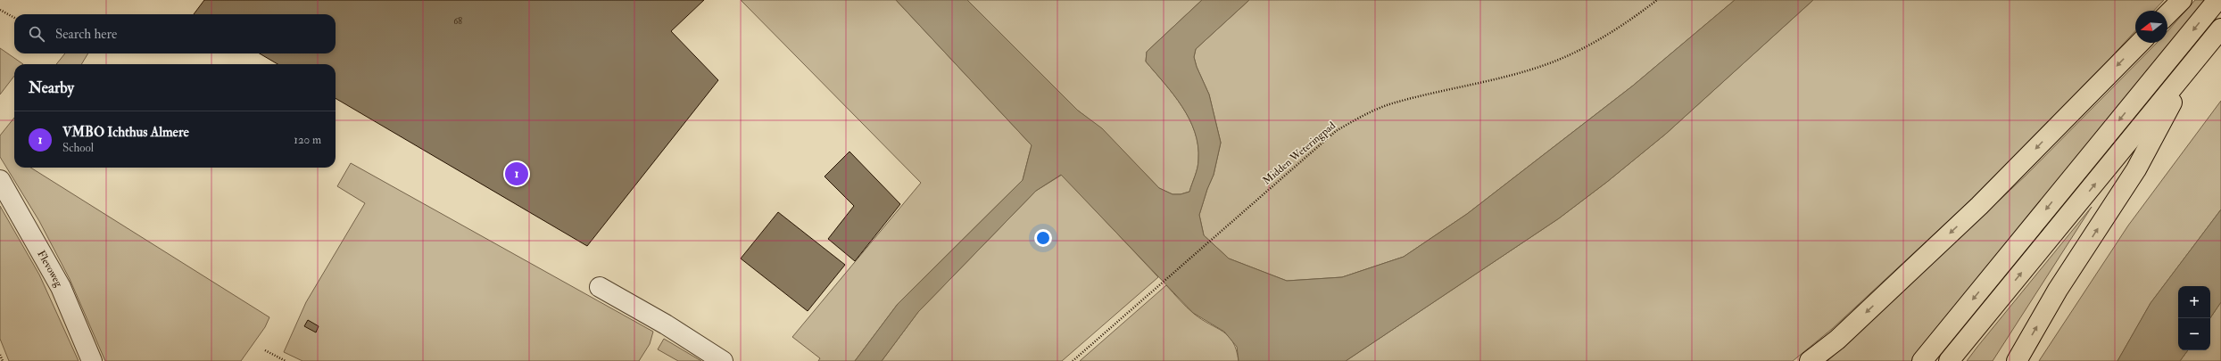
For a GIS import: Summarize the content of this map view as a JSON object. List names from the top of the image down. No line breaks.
{"streets":{"street":["Flevoweg"],"path":["Midden Weteringpad"]},"house_numbers":["68"],"north":"left","page":{"search":"Search here","heading":"Nearby","list":[{"mark":"1","name":"VMBO Ichthus Almere","note":"School","value":"120 m"}],"pins":"1","map_buttons":["+","−"]}}
